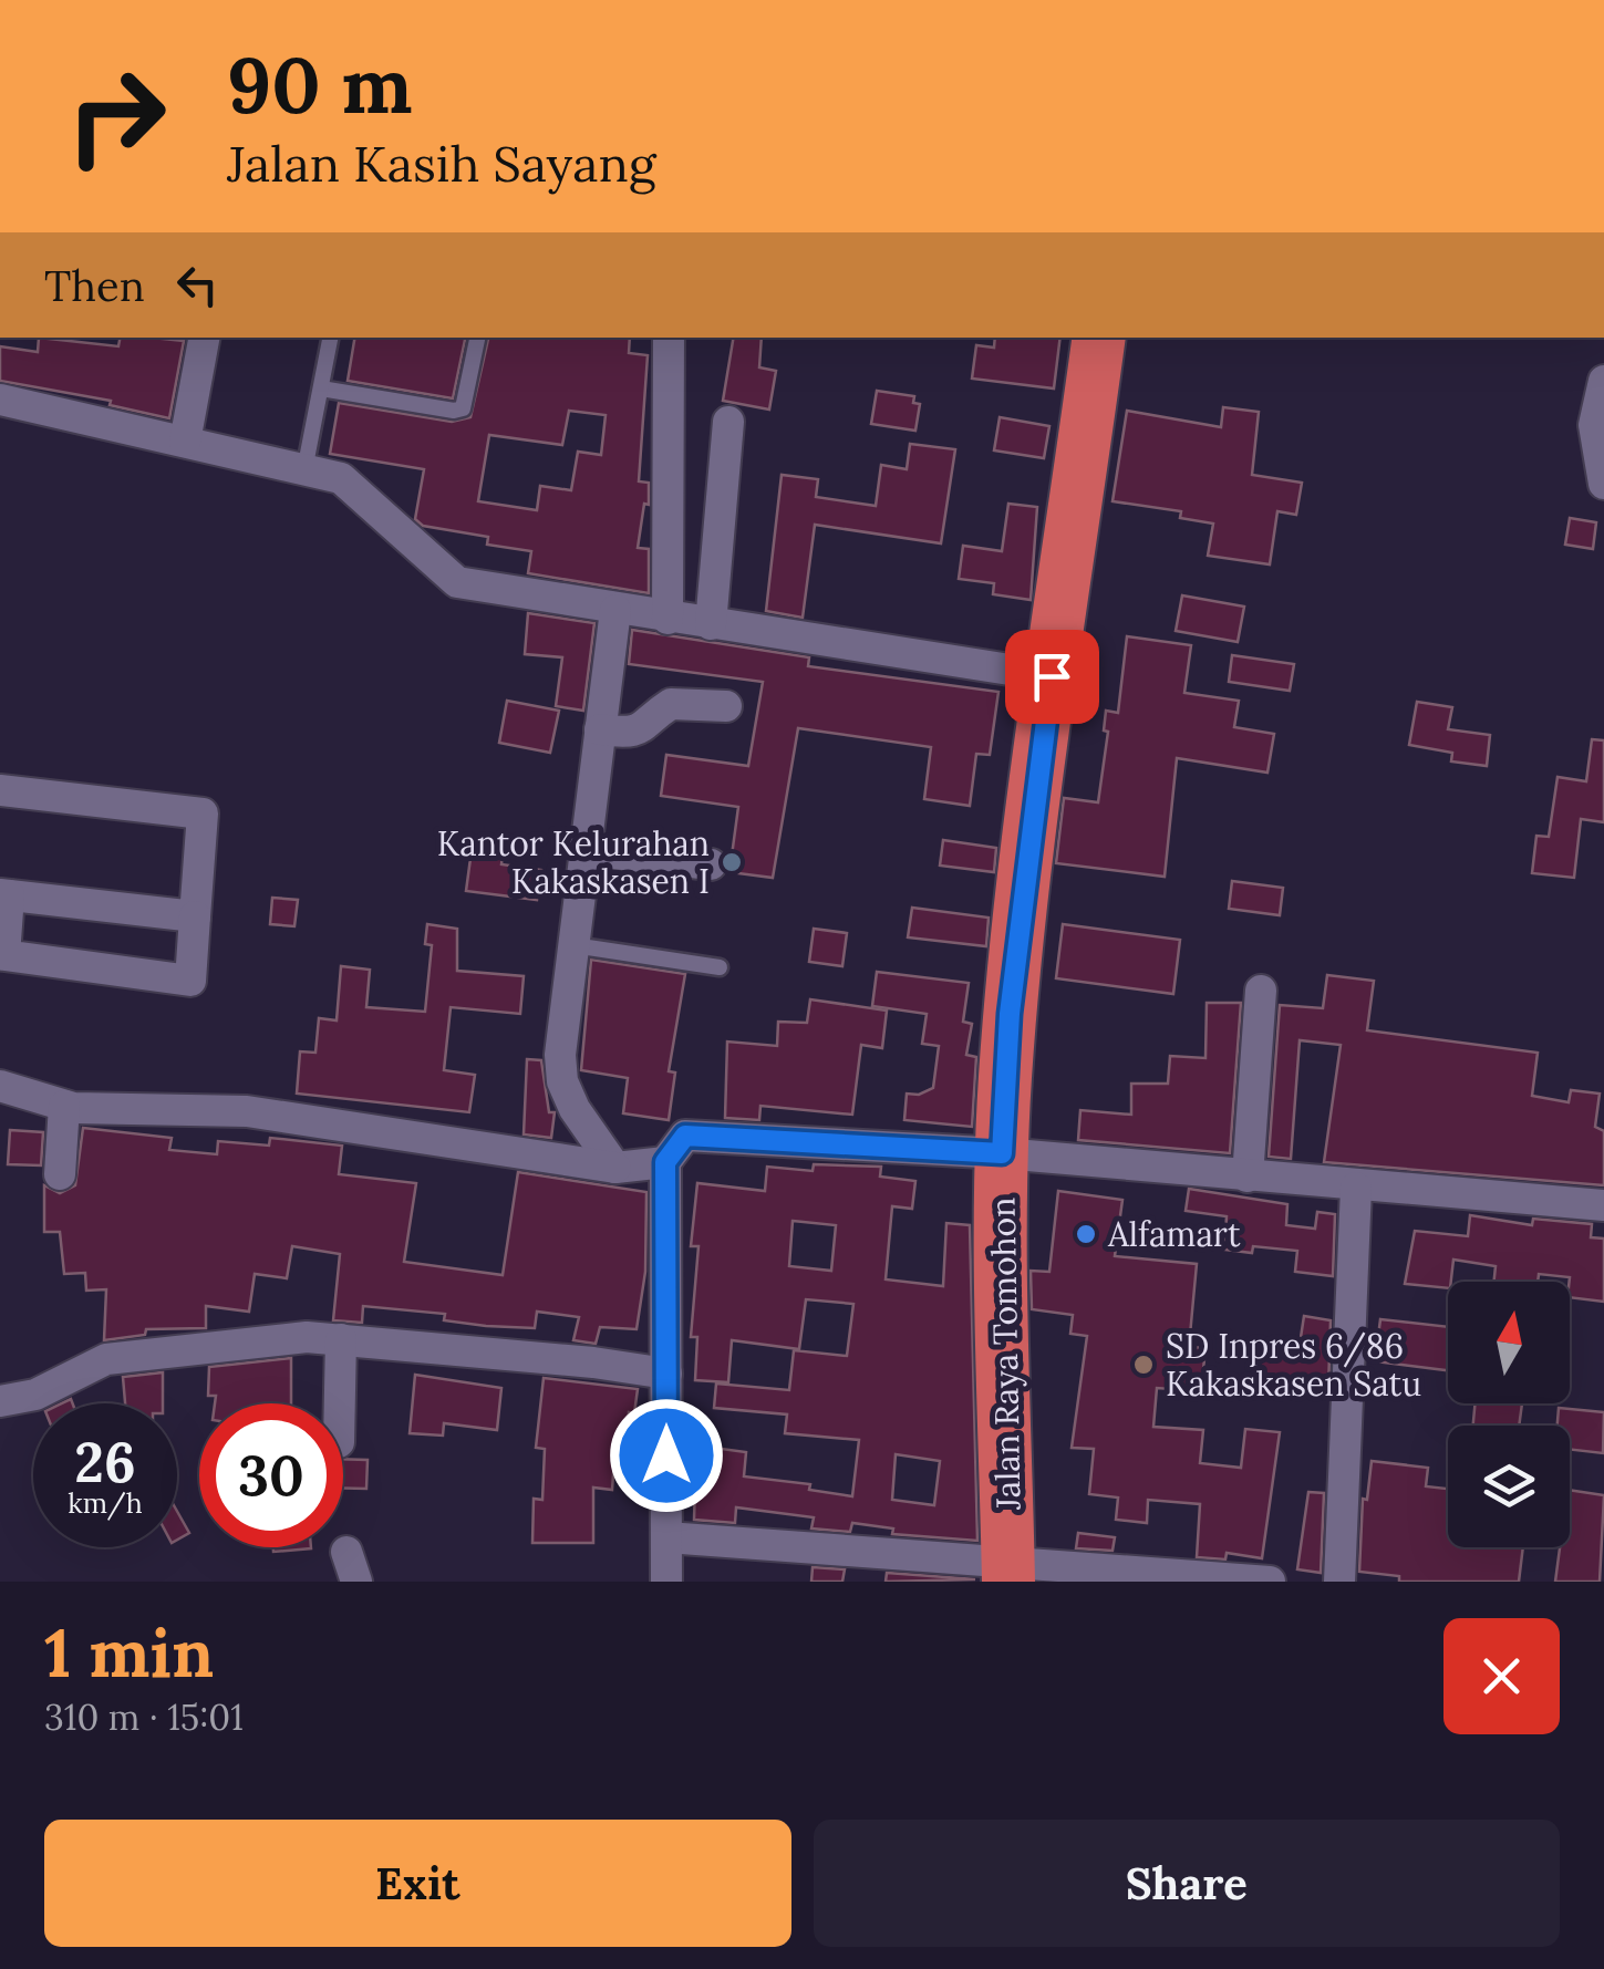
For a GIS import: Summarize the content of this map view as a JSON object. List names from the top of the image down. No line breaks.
{"streets":{"highway":["Jalan Raya Tomohon"]},"places":["Kantor Kelurahan Kakaskasen I","Alfamart","SD Inpres 6/86 Kakaskasen Satu"],"north":"top","page":{"turn":["90 m","Jalan Kasih Sayang"],"then":"Then","speed":"26 km/h","limit":"30","heading":["1 min","310 m · 15:01"],"buttons":["Exit","Share"]}}
